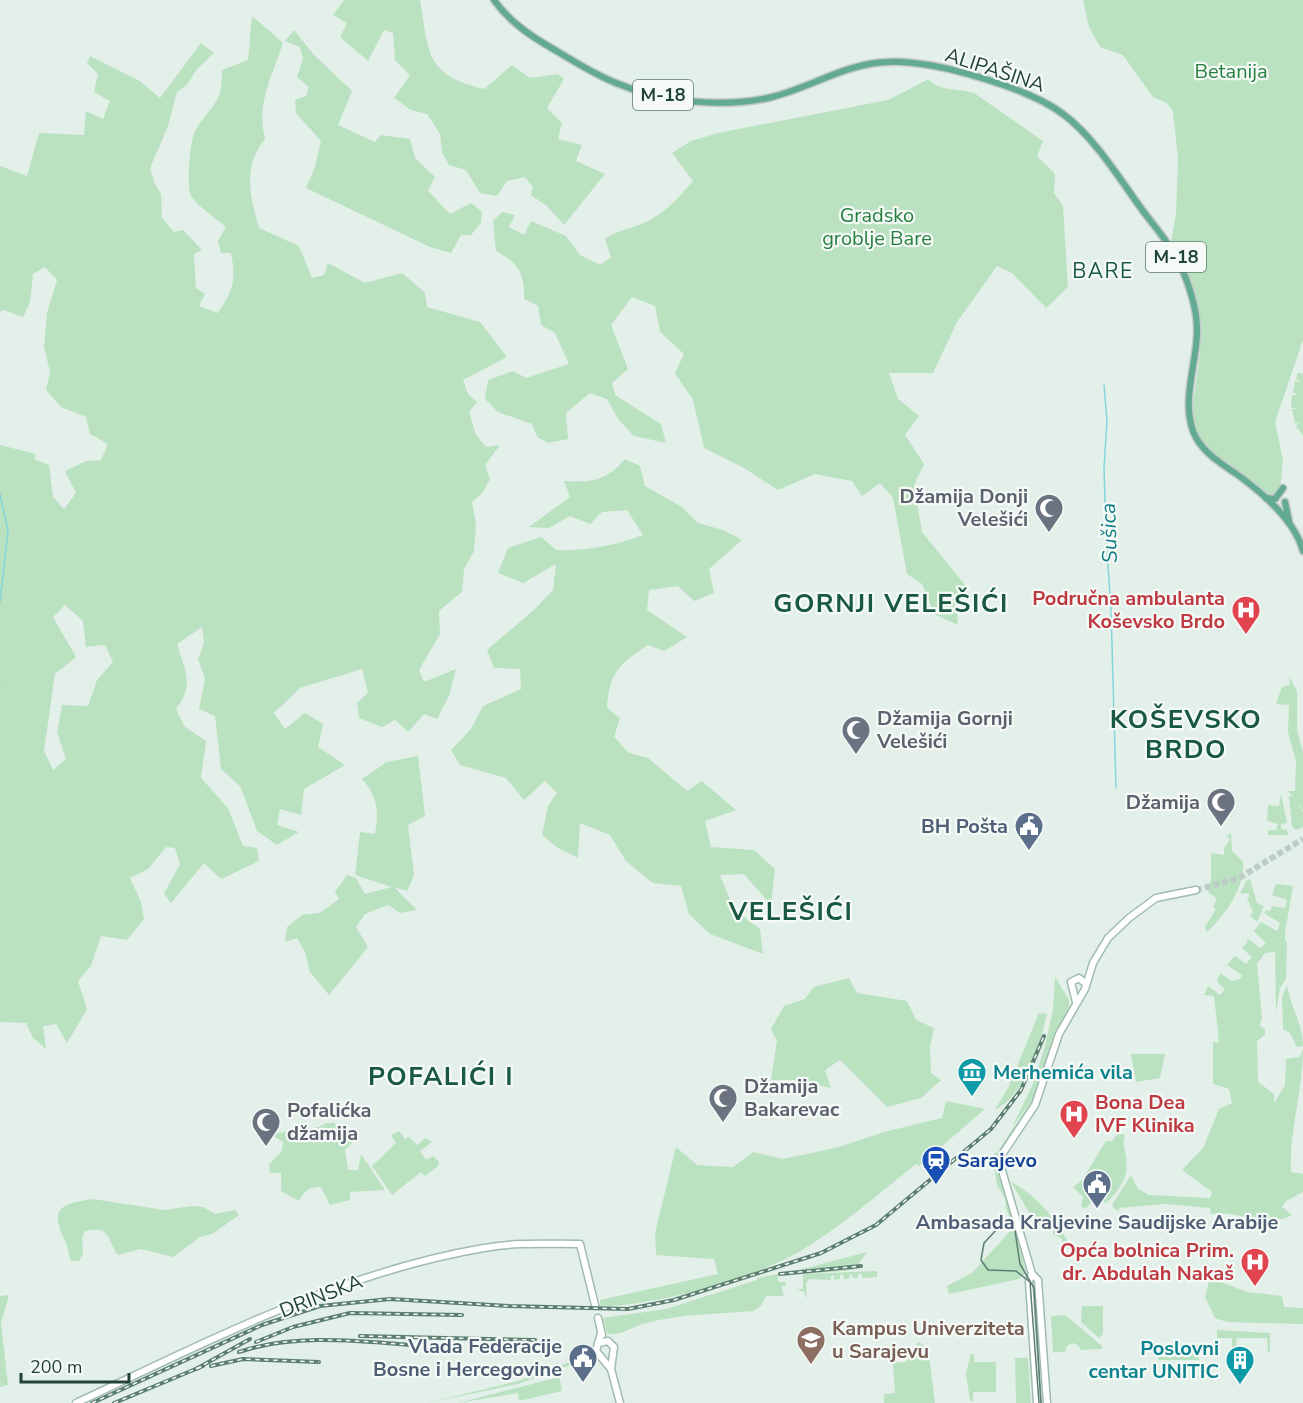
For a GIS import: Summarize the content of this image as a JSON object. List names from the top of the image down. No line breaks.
{"streets":{"main road":["ALIPAŠINA","M-18","DRINSKA"]},"districts":["BARE","GORNJI VELEŠIĆI","KOŠEVSKO BRDO","VELEŠIĆI","POFALIĆI I"],"water":["Sušica"],"parks":["Betanija","Gradsko groblje Bare"],"places":{"mosque":["Džamija Donji Velešići","Džamija Gornji Velešići","Džamija","Džamija Bakarevac","Pofalićka džamija"],"hospital":["Područna ambulanta Koševsko Brdo","Bona Dea IVF Klinika","Opća bolnica Prim. dr. Abdulah Nakaš"],"public building":["BH Pošta","Ambasada Kraljevine Saudijske Arabije","Vlada Federacije Bosne i Hercegovine"],"museum":["Merhemića vila"],"station":["Sarajevo"],"school or university":["Kampus Univerziteta u Sarajevu"],"building":["Poslovni centar UNITIC"]},"scale_bar":"200 m"}
